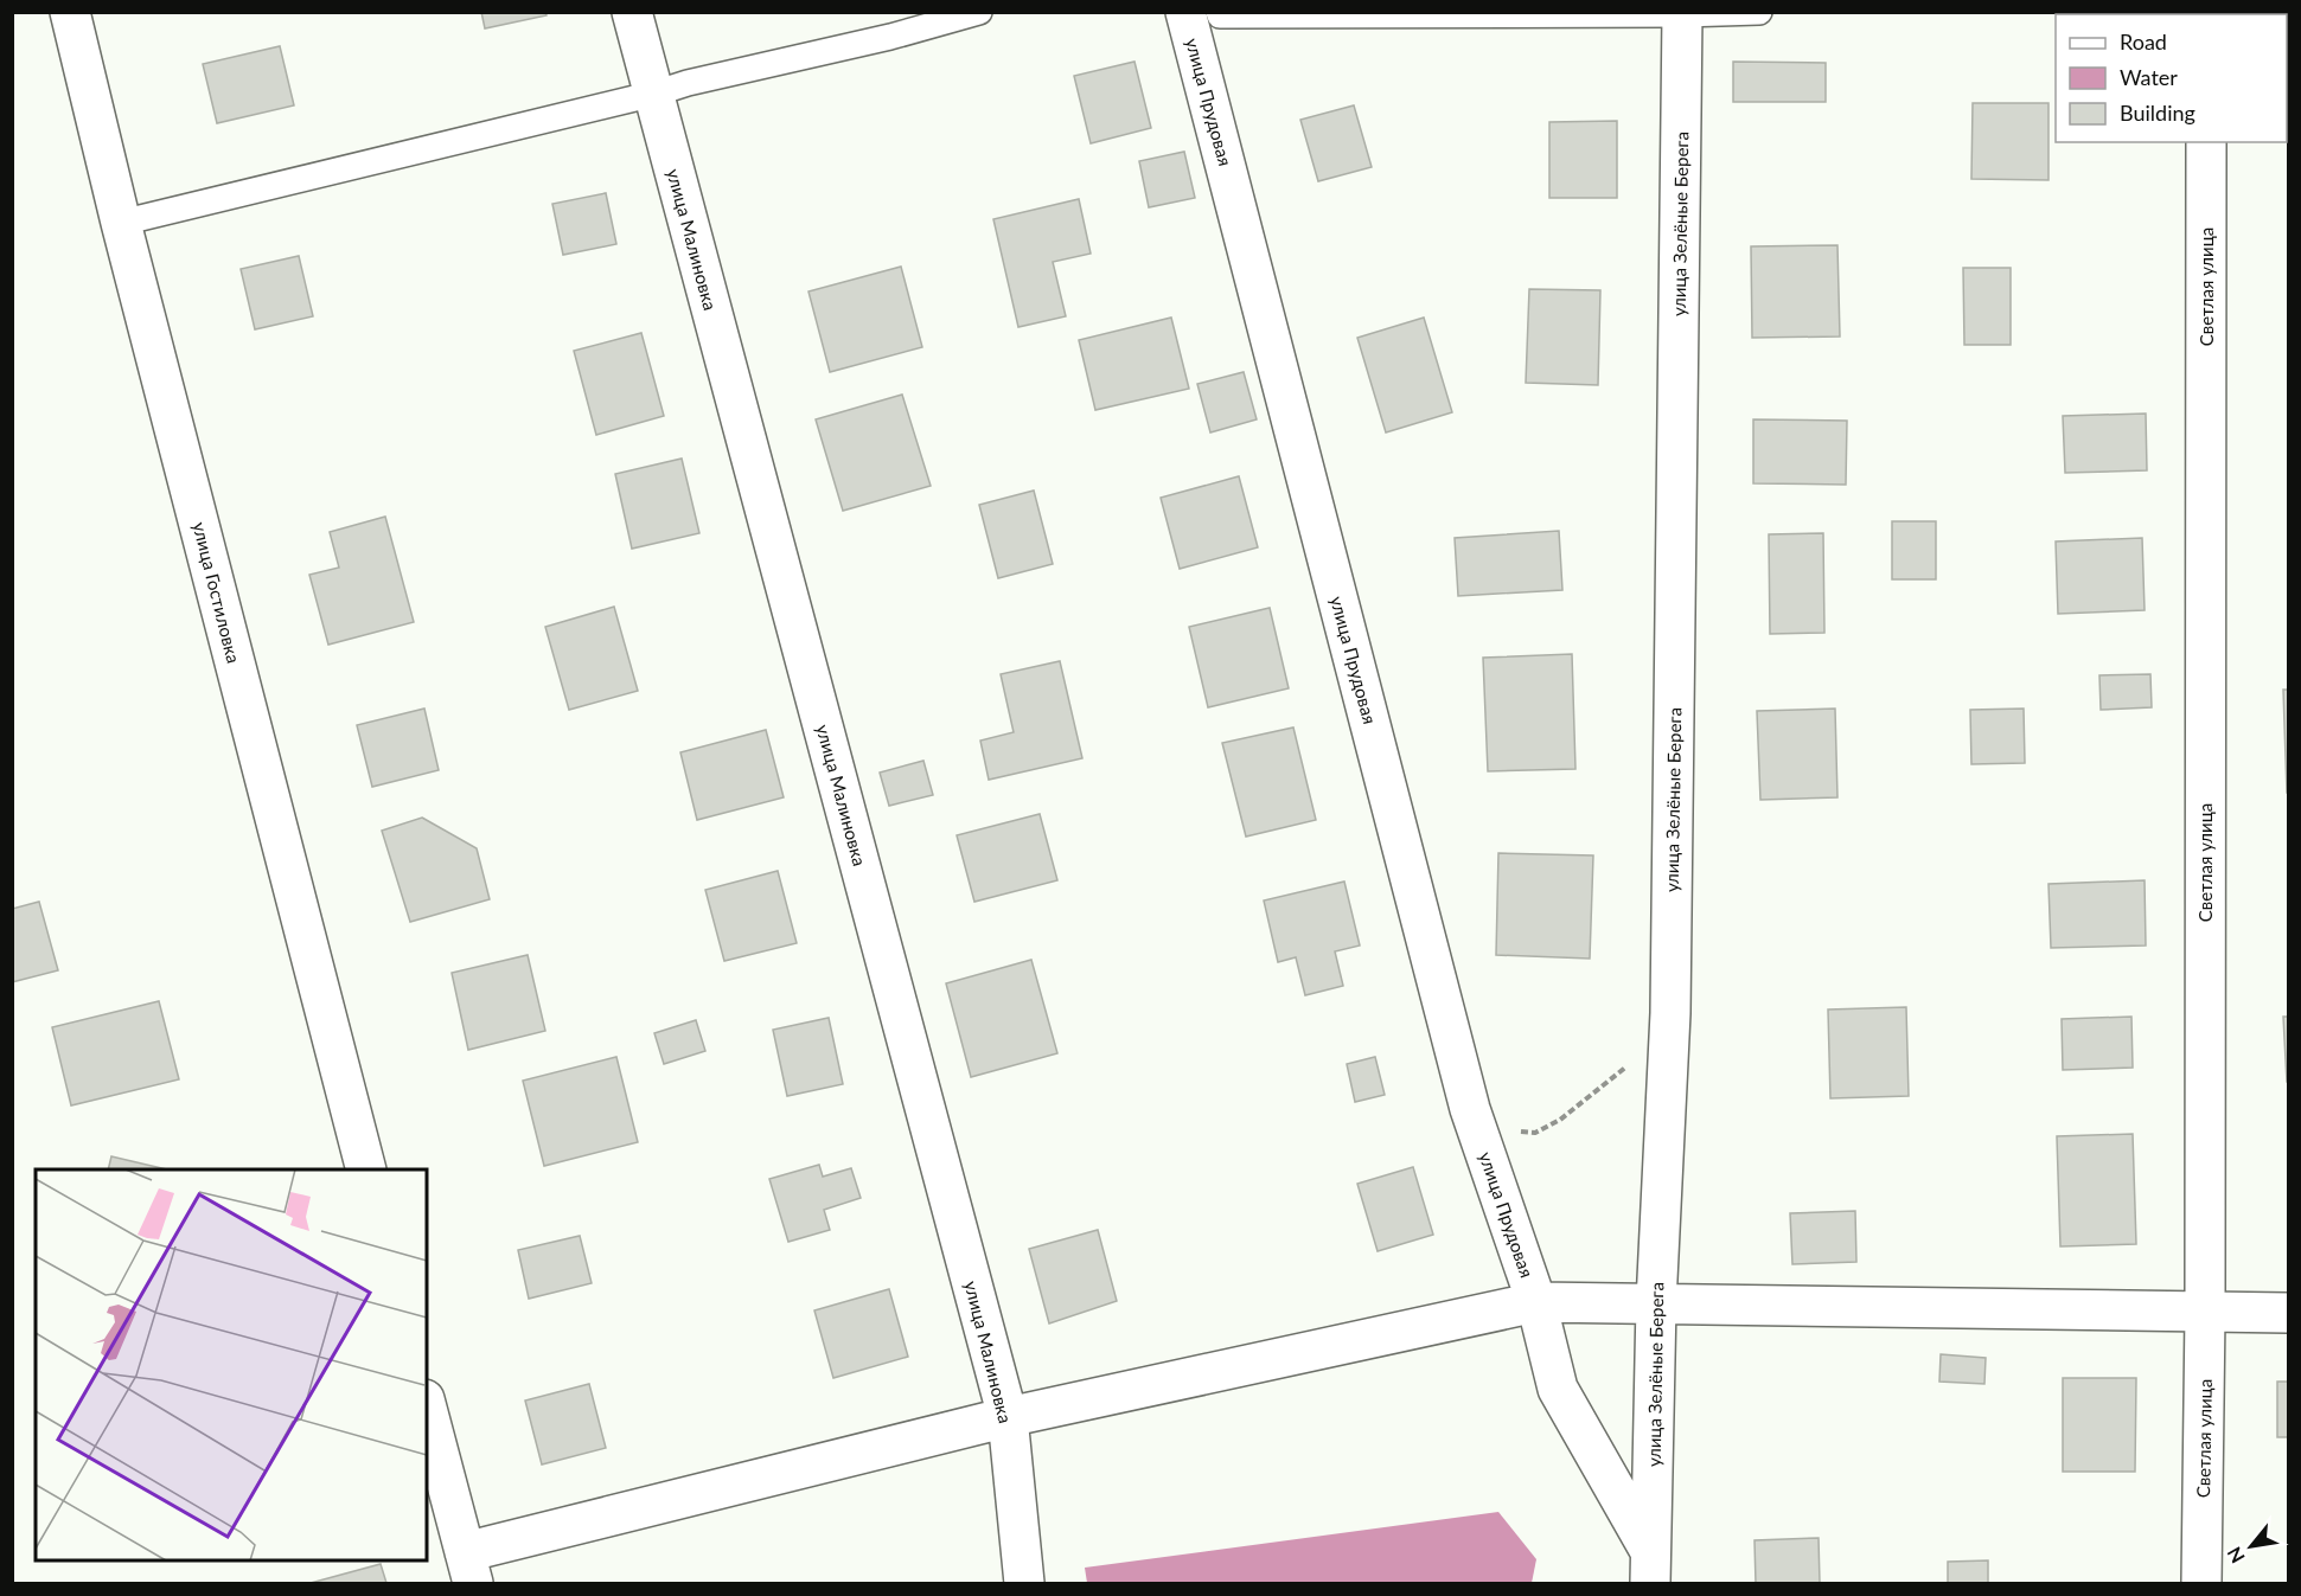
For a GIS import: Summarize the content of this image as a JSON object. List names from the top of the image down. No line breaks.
{"streets":{"street":["улица Прудовая","улица Зелёные Берега","улица Малиновка","Светлая улица","улица Гостиловка"]},"crossings":[["улица Прудовая","улица Зелёные Берега"]],"legend":["Road","Water","Building"],"north":"bottom left"}
